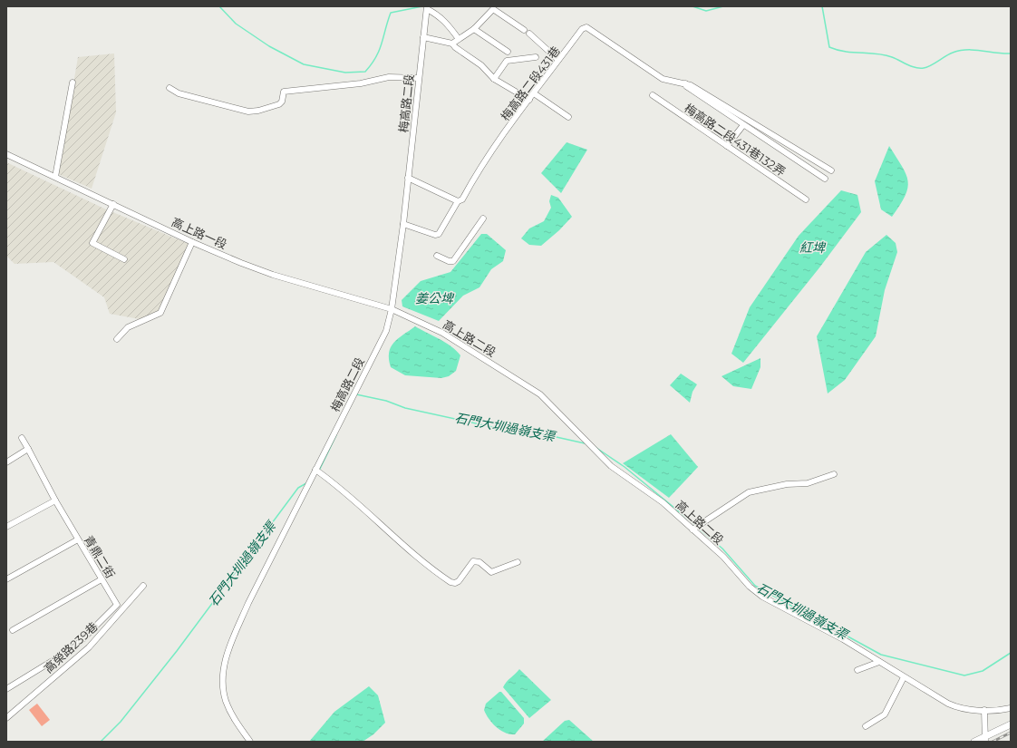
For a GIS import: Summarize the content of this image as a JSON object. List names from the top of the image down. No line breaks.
{"streets":{"street":["梅高路二段431巷","梅高路二段","梅高路二段431巷132弄","高上路一段","高上路二段","青鼎二街","高榮路239巷"]},"crossings":[["梅高路二段431巷","梅高路二段"],["梅高路二段","高上路一段"],["梅高路二段","高上路二段"],["高上路一段","高上路二段"]],"water":["紅埤","姜公埤","石門大圳過嶺支渠"]}
